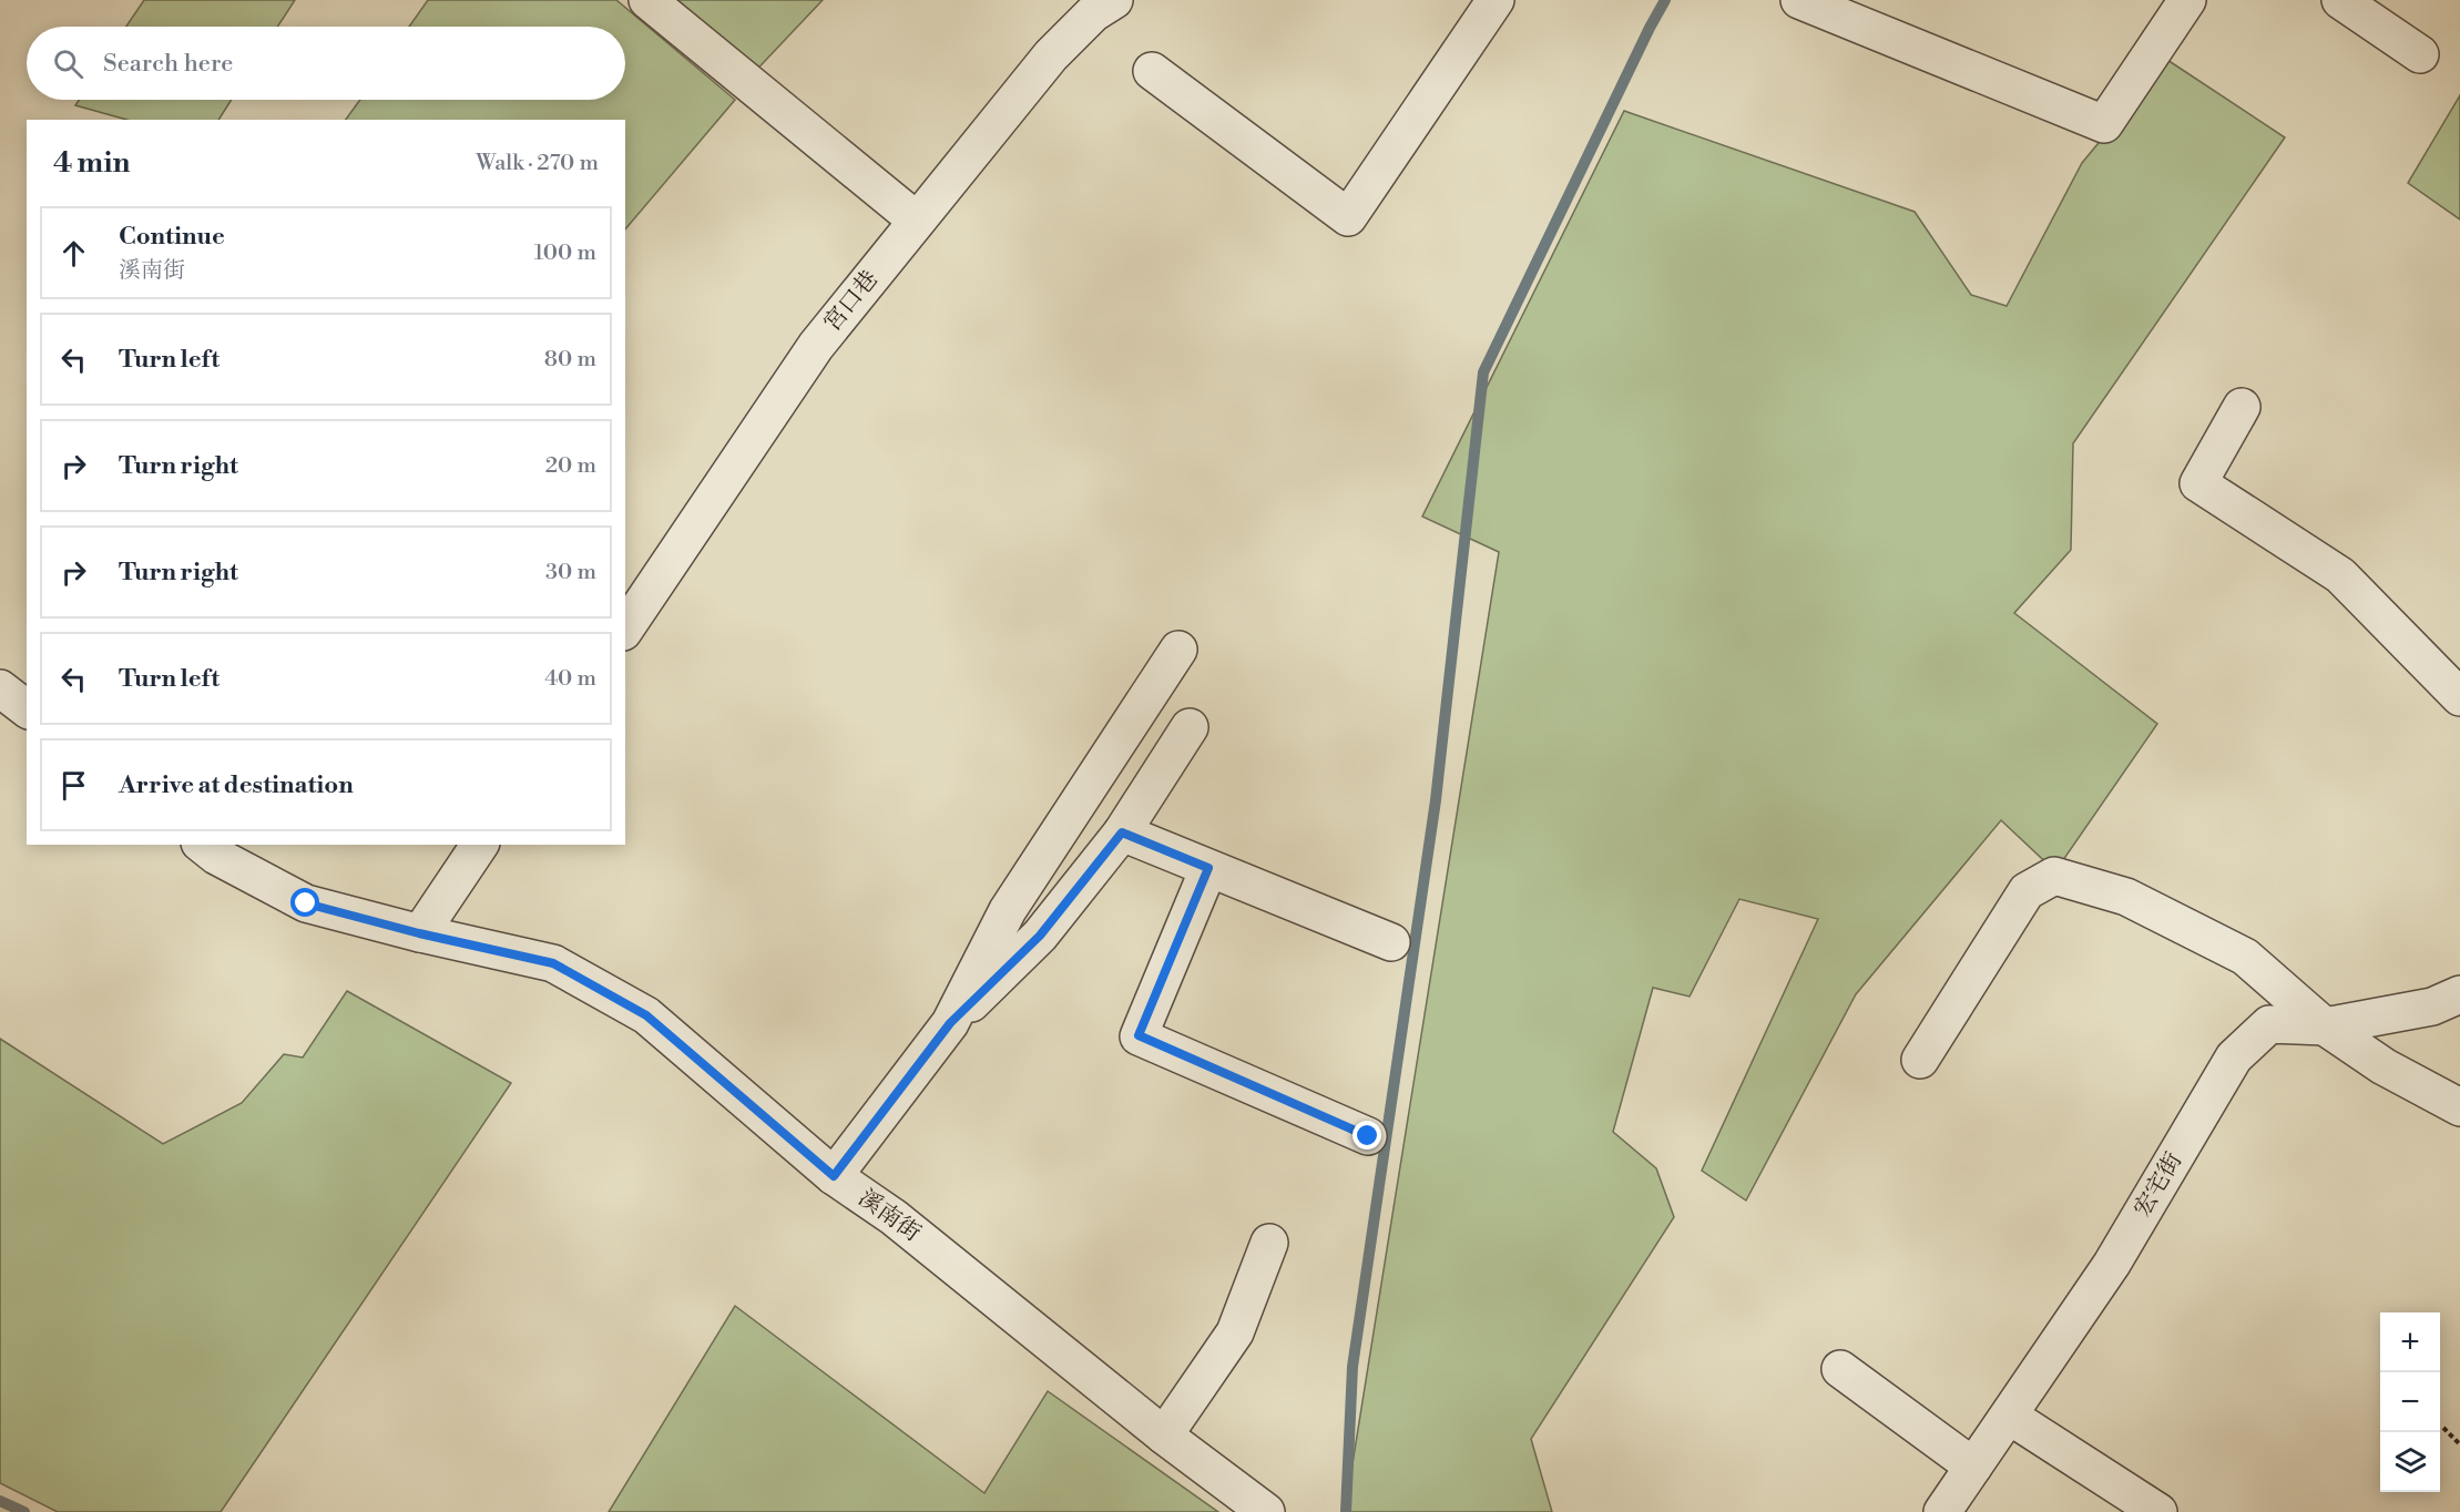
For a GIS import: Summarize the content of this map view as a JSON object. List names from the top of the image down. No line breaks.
{"streets":{"street":["宮口巷","宏宅街","溪南街"]},"page":{"search":"Search here","heading":["4 min","Walk · 270 m"],"list":[["Continue","溪南街","100 m"],["Turn left","80 m"],["Turn right","20 m"],["Turn right","30 m"],["Turn left","40 m"],"Arrive at destination"],"map_buttons":["+","−"]}}
